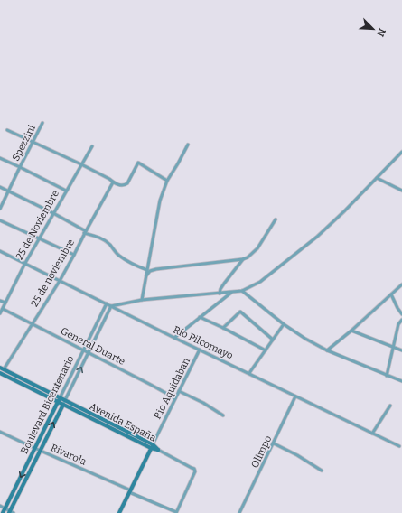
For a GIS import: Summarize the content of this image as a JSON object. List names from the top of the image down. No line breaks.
{"streets":{"street":["Spezzini","25 de Noviembre","25 de noviembre","Río Pilcomayo","General Duarte","Rio Aquidaban","Boulevard Bicentenario","Avenida España","Olimpo","Rivarola"]},"crossings":[["25 de Noviembre","Río Pilcomayo"],["25 de Noviembre","General Duarte"],["25 de noviembre","Río Pilcomayo"],["25 de noviembre","General Duarte"],["25 de noviembre","Avenida España"],["Río Pilcomayo","Rio Aquidaban"],["Río Pilcomayo","Boulevard Bicentenario"],["Río Pilcomayo","Olimpo"],["General Duarte","Rio Aquidaban"],["General Duarte","Boulevard Bicentenario"],["Rio Aquidaban","Avenida España"],["Rio Aquidaban","Rivarola"],["Boulevard Bicentenario","Avenida España"],["Boulevard Bicentenario","Rivarola"]],"north":"bottom right"}
